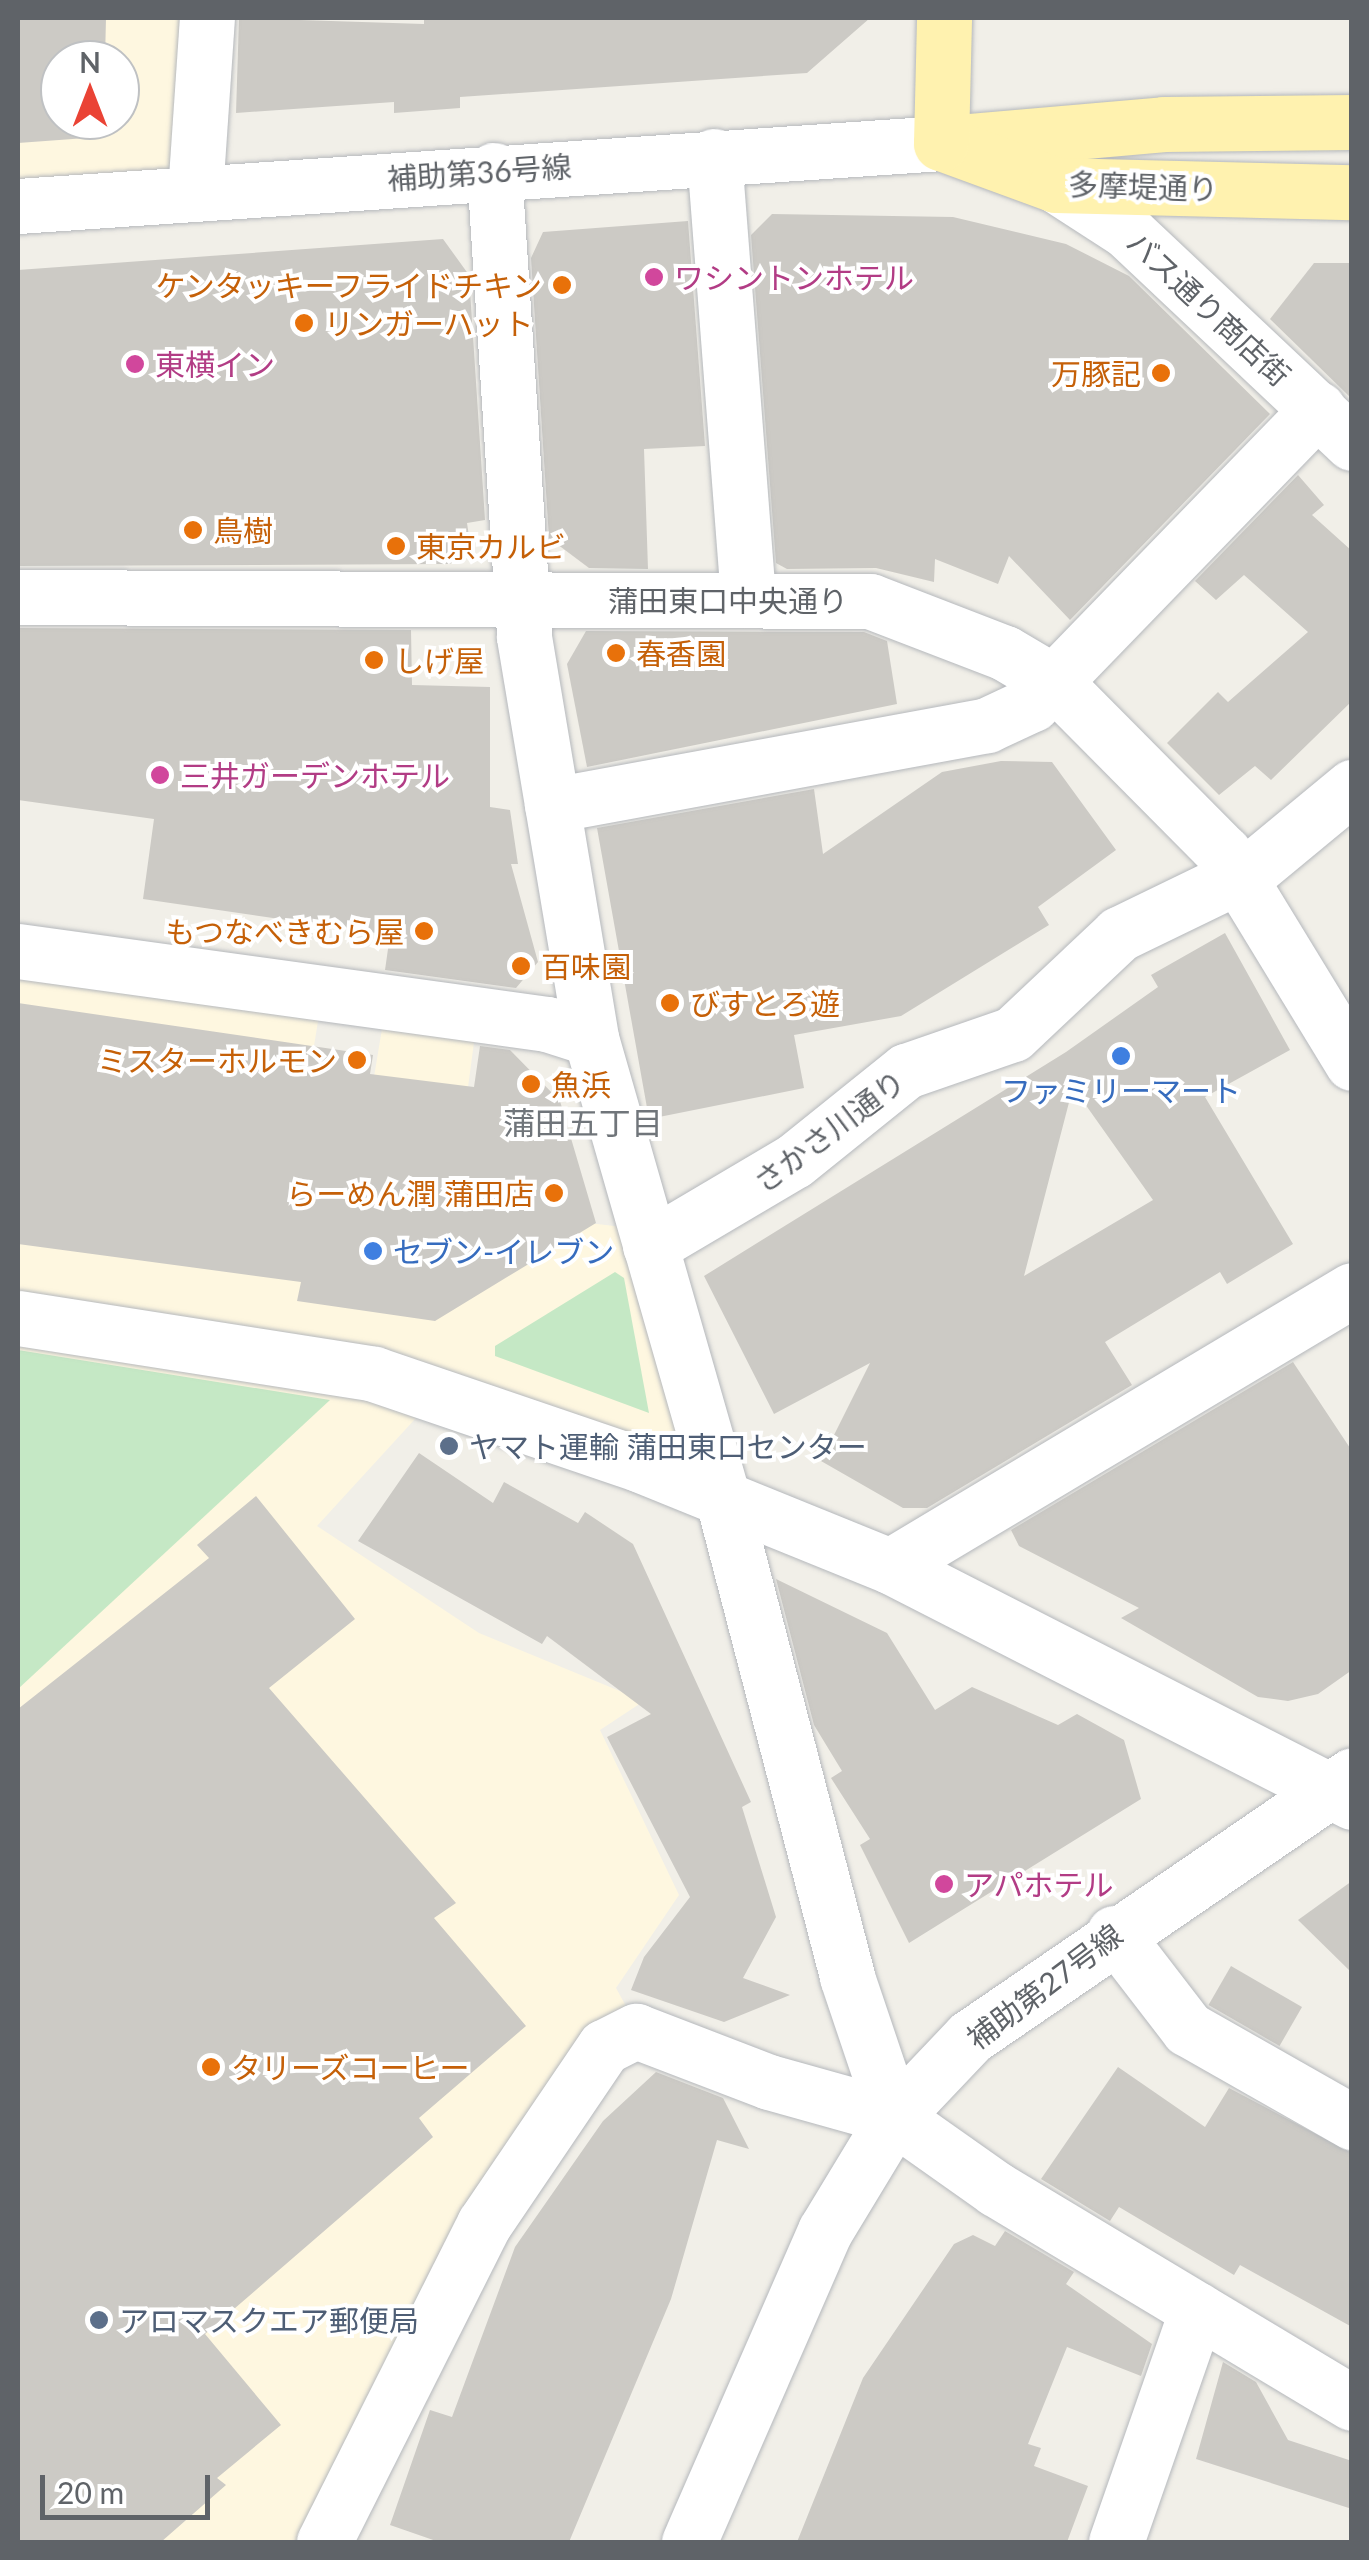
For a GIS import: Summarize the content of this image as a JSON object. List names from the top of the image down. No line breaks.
{"streets":{"main road":["多摩堤通り"],"street":["補助第36号線","バス通り商店街","蒲田東口中央通り","さかさ川通り","補助第27号線"]},"crossings":[["補助第36号線","多摩堤通り"],["多摩堤通り","バス通り商店街"],["蒲田東口中央通り","さかさ川通り"]],"districts":["蒲田五丁目"],"places":["ワシントンホテル","ケンタッキーフライドチキン","リンガーハット","東横イン","万豚記","鳥樹","東京カルビ","春香園","しげ屋","三井ガーデンホテル","もつなべきむら屋","百味園","びすとろ遊","ファミリーマート","ミスターホルモン","魚浜","らーめん潤 蒲田店","セブン-イレブン","ヤマト運輸 蒲田東口センター","アパホテル","タリーズコーヒー","アロマスクエア郵便局"],"scale_bar":"20 m","north":"top"}
